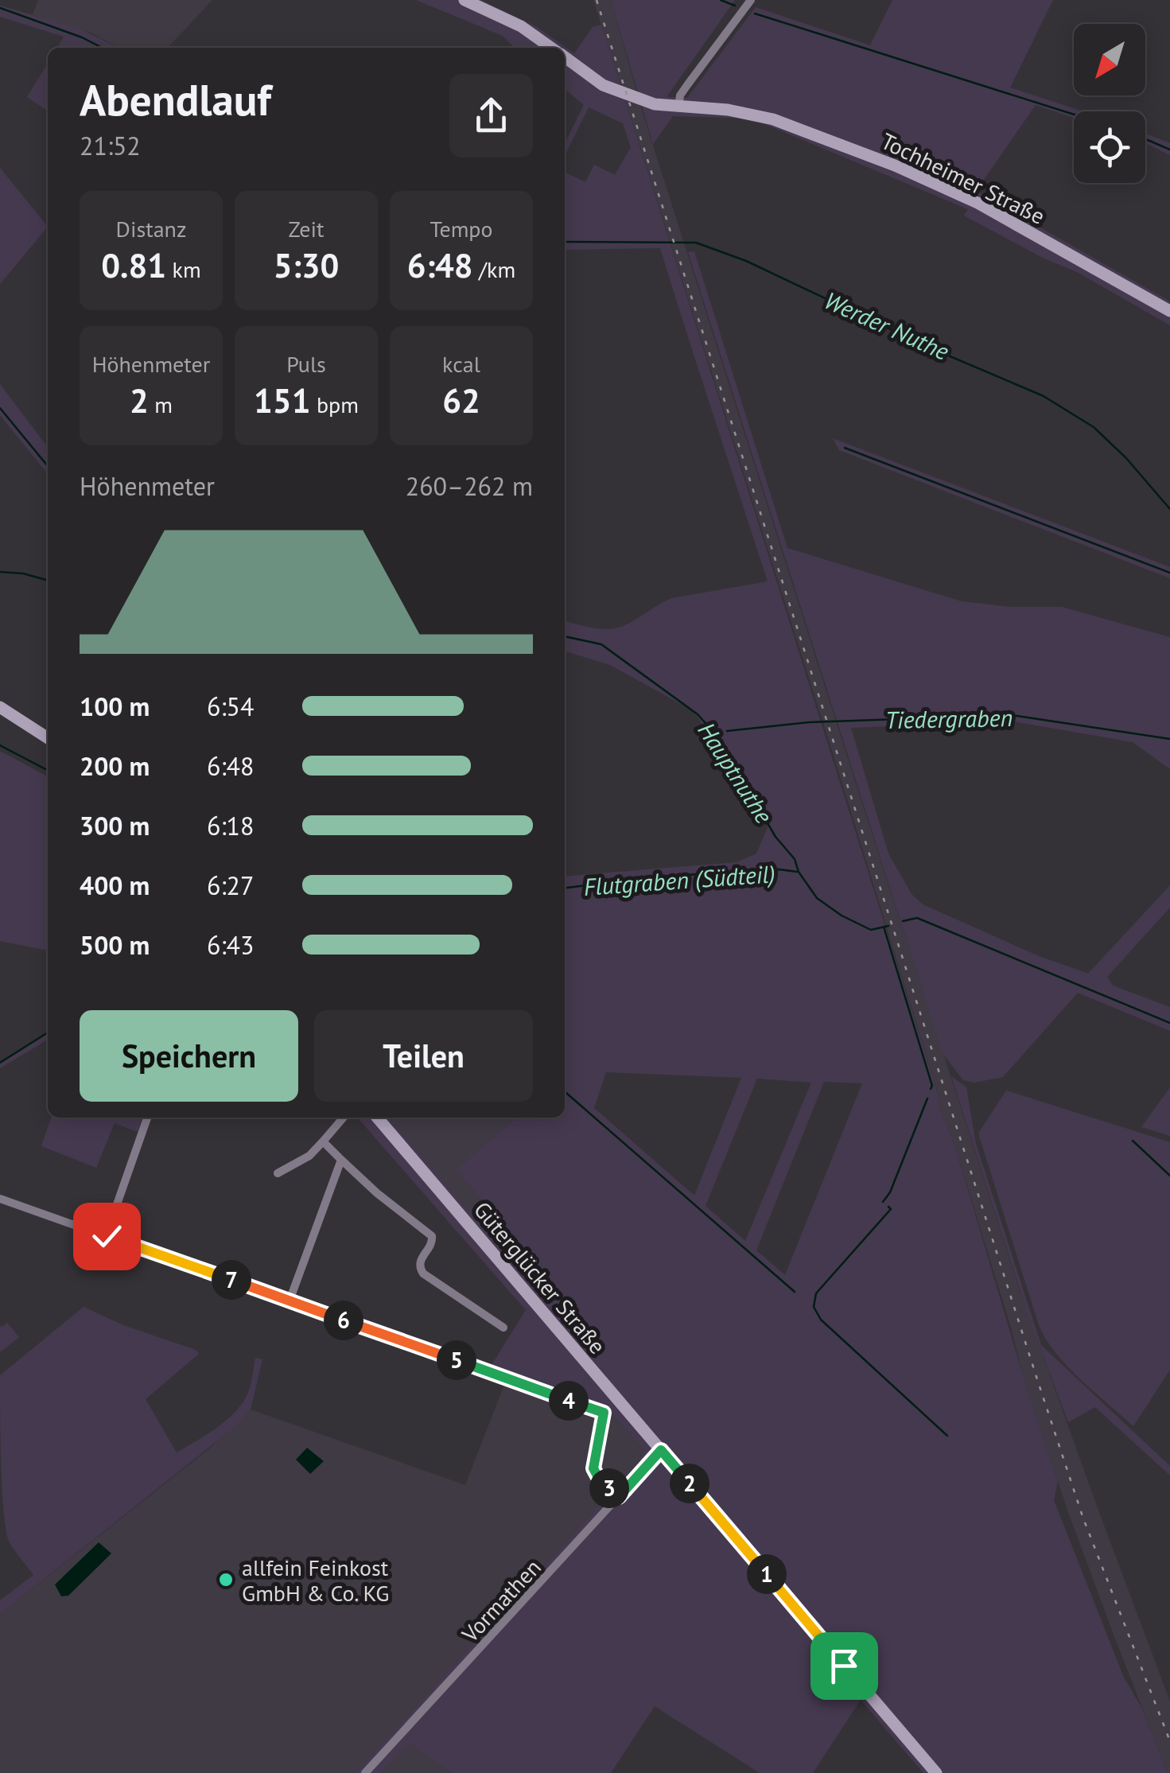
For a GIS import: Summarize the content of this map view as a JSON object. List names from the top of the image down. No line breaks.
{"streets":{"street":["Tochheimer Straße","Güterglücker Straße","Vormathen"]},"crossings":[["Güterglücker Straße","Vormathen"]],"water":["Werder Nuthe","Tiedergraben","Hauptnuthe","Flutgraben (Südteil)"],"places":["allfein Feinkost GmbH & Co. KG"],"north":"bottom left","page":{"heading":["Abendlauf","21:52"],"stats":[["Distanz","0.81 km"],["Zeit","5:30"],["Tempo","6:48 /km"],["Höhenmeter","2 m"],["Puls","151 bpm"],["kcal","62"]],"chart":["Höhenmeter","260–262 m"],"list":[{"name":"100 m","note":"6:54"},{"name":"200 m","note":"6:48"},{"name":"300 m","note":"6:18"},{"name":"400 m","note":"6:27"},{"name":"500 m","note":"6:43"}],"buttons":["Speichern","Teilen"],"pins":["7","6","5","4","2","3","1"]}}
